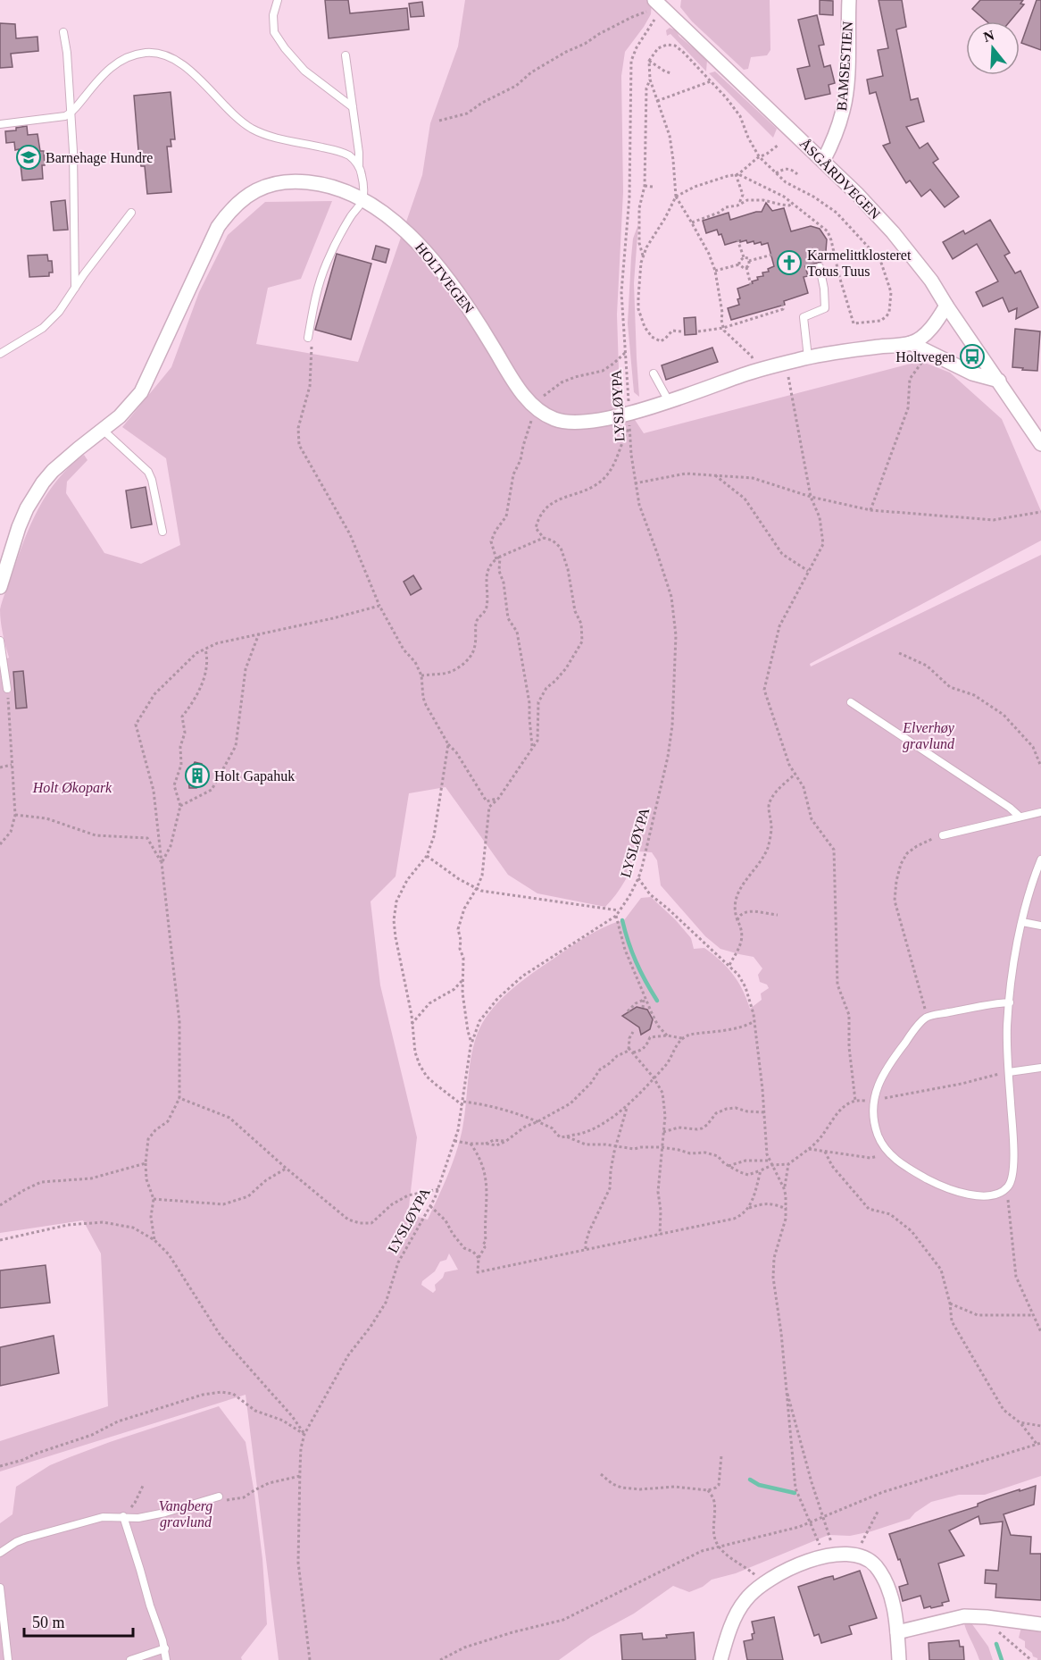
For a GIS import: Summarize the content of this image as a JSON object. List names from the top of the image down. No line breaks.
{"streets":{"street":["BAMSESTIEN","ÅSGÅRDVEGEN","HOLTVEGEN"],"path":["LYSLØYPA"]},"crossings":[["BAMSESTIEN","ÅSGÅRDVEGEN"],["ÅSGÅRDVEGEN","LYSLØYPA"],["HOLTVEGEN","LYSLØYPA"]],"parks":["Elverhøy gravlund","Holt Økopark","Vangberg gravlund"],"places":{"school or university":["Barnehage Hundre"],"church":["Karmelittklosteret Totus Tuus"],"bus stop":["Holtvegen"],"building":["Holt Gapahuk"]},"scale_bar":"50 m","north":"top"}
